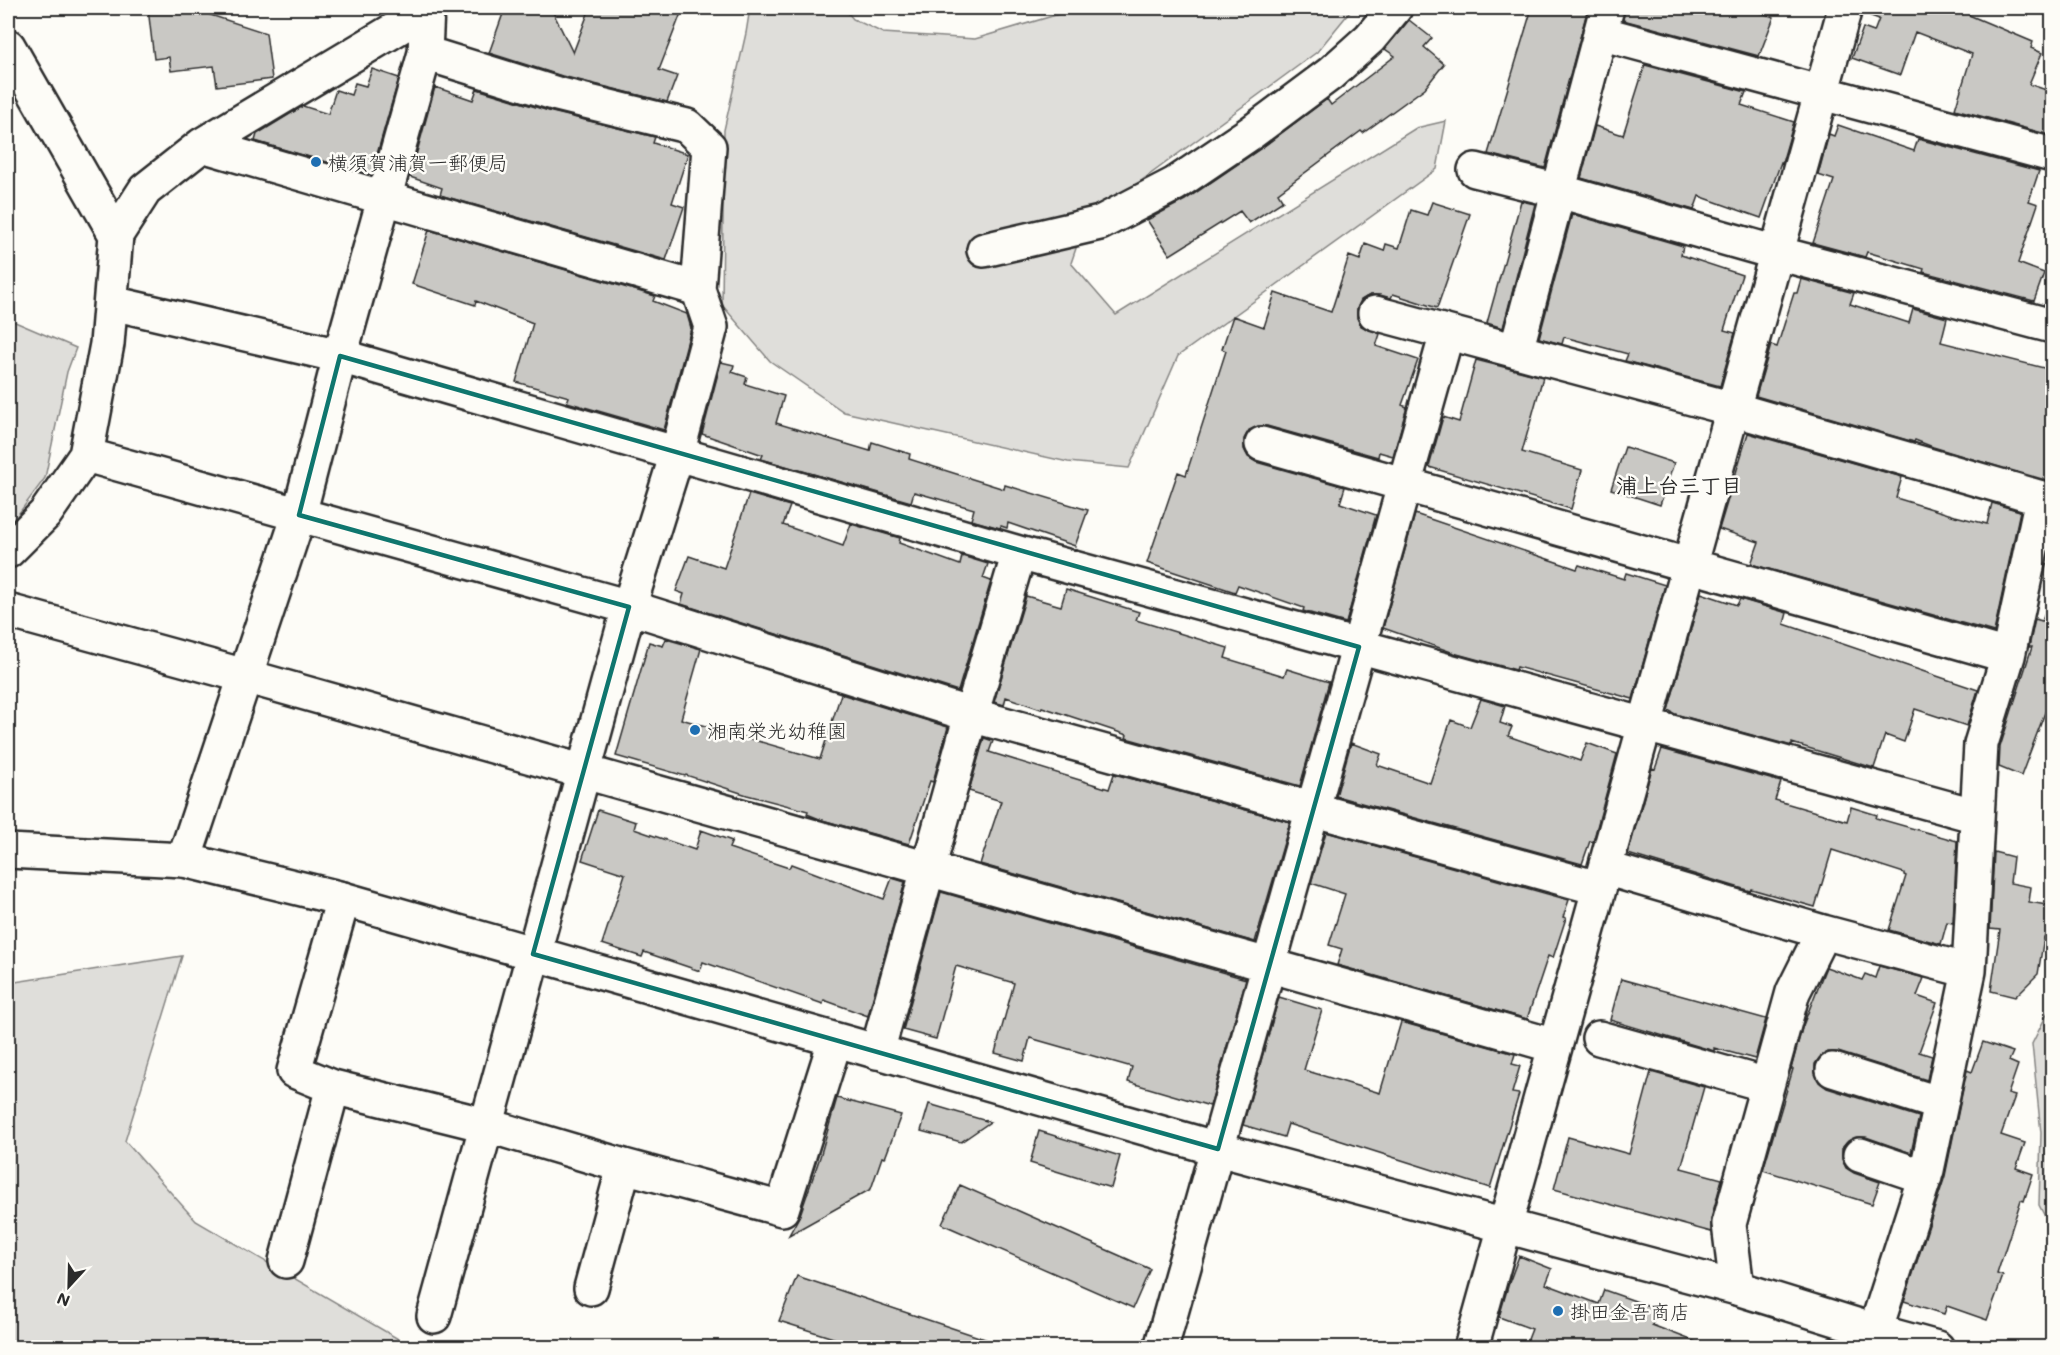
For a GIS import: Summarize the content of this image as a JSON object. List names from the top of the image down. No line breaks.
{"districts":["浦上台三丁目"],"places":["横須賀浦賀一郵便局","湘南栄光幼稚園","掛田金吾商店"],"north":"bottom"}
